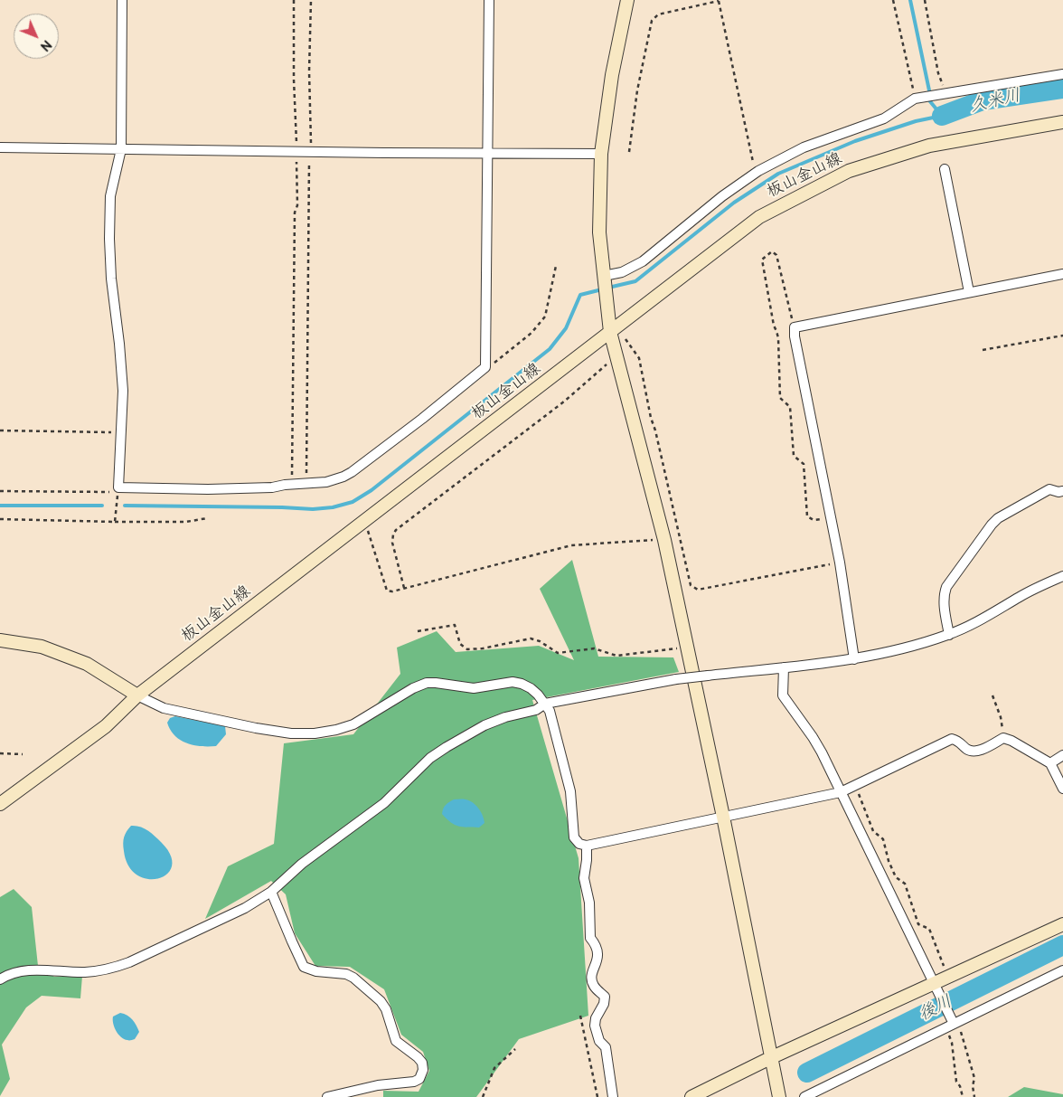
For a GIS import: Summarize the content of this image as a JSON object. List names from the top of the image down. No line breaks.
{"streets":{"street":["板山金山線"]},"water":["久米川","後川"],"north":"bottom right"}
